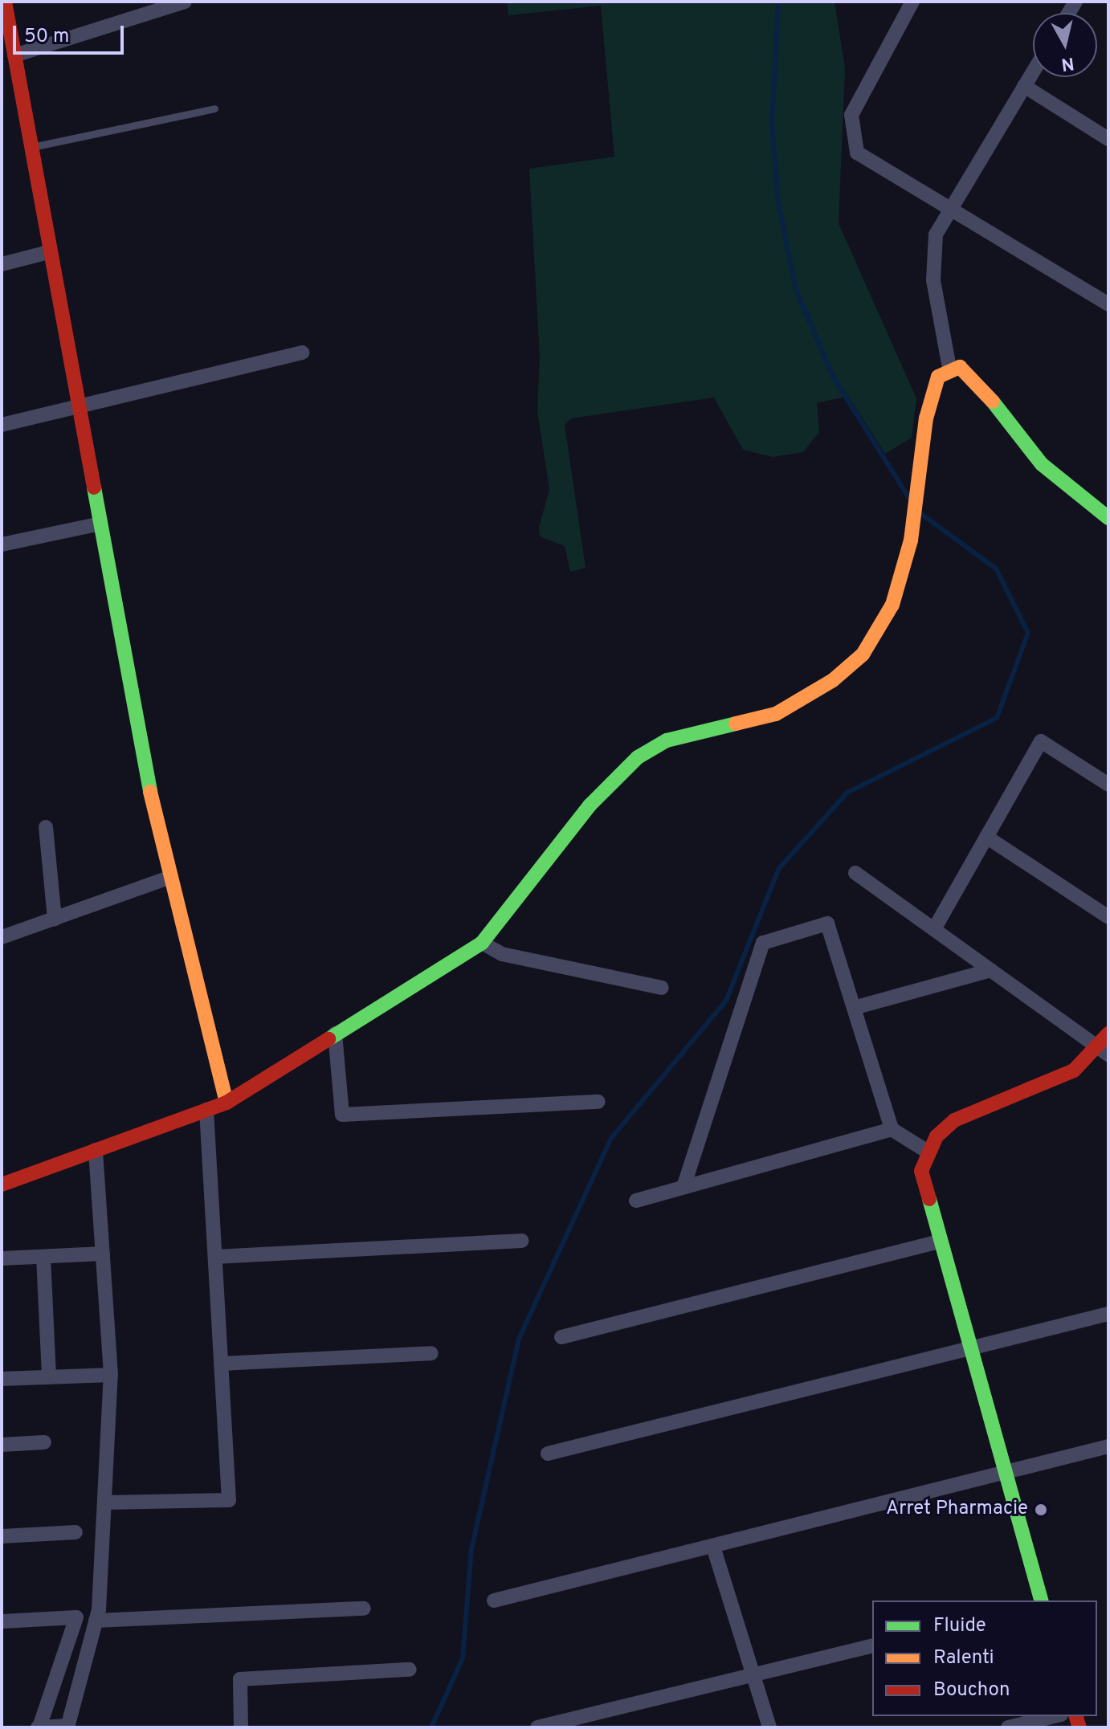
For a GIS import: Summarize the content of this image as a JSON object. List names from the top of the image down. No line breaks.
{"places":["Arret Pharmacie"],"legend":["Fluide","Ralenti","Bouchon"],"scale_bar":"50 m","north":"bottom"}
